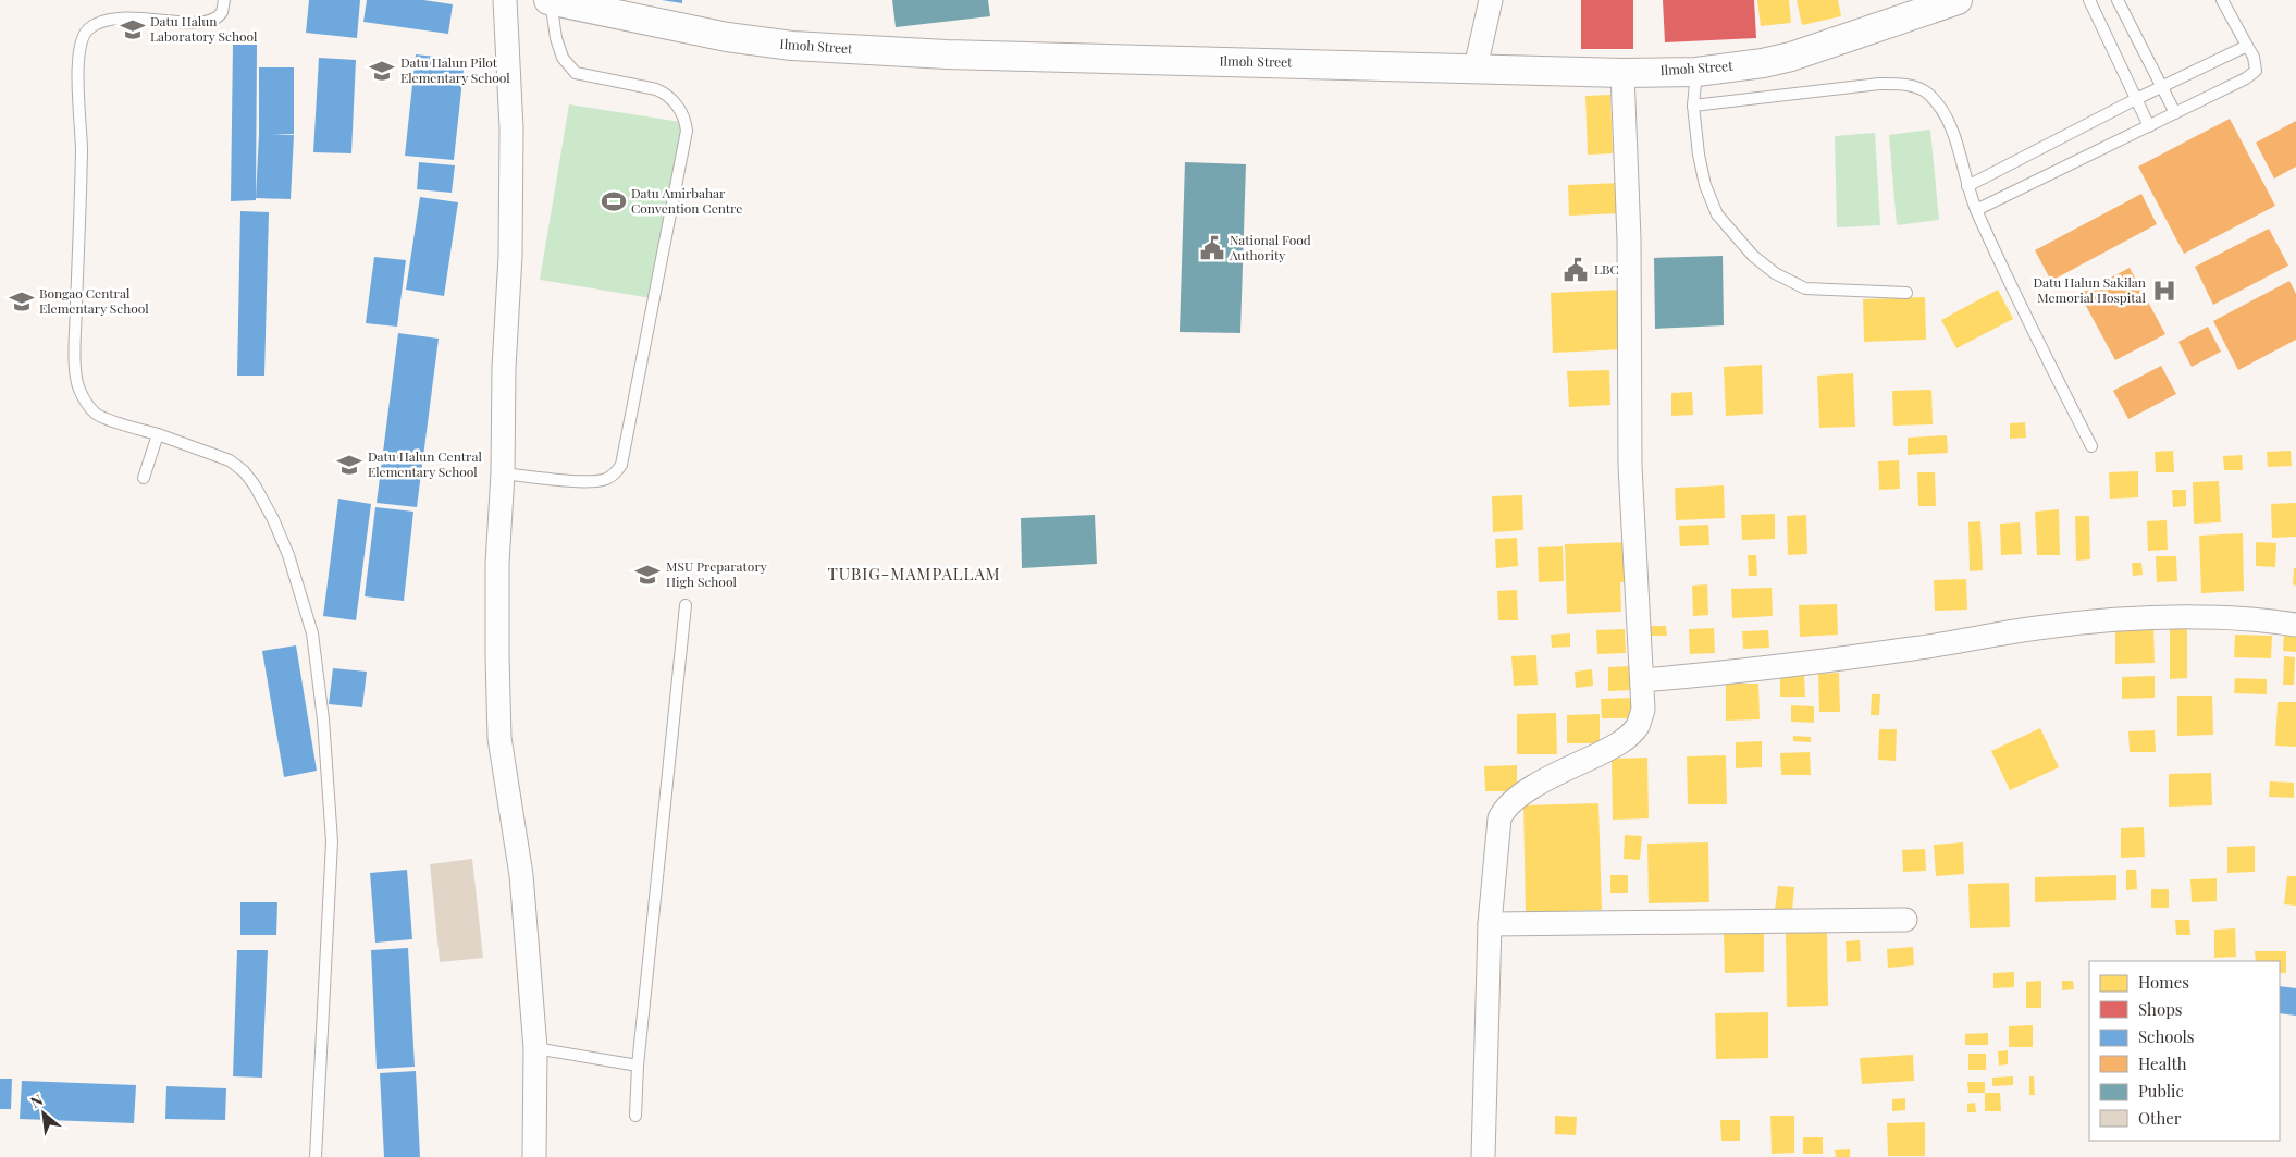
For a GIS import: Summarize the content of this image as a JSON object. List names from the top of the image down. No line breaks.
{"streets":{"street":["Ilmoh Street"]},"districts":["TUBIG-MAMPALLAM"],"places":{"school or university":["Datu Halun Laboratory School","Datu Halun Pilot Elementary School","Bongao Central Elementary School","Datu Halun Central Elementary School","MSU Preparatory High School"],"sports":["Datu Amirbahar Convention Centre"],"public building":["National Food Authority","LBC"],"hospital":["Datu Halun Sakilan Memorial Hospital"]},"legend":["Homes","Shops","Schools","Health","Public","Other"],"north":"top left"}
